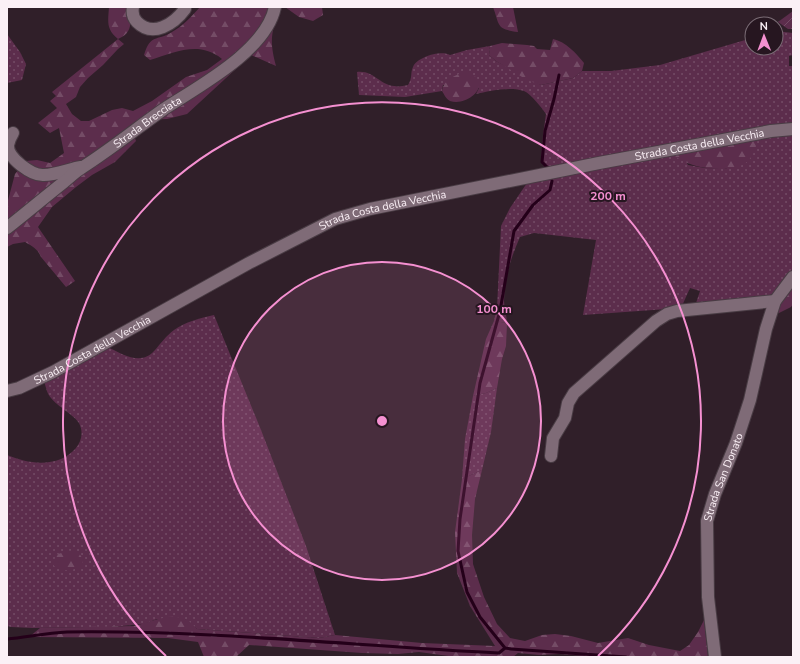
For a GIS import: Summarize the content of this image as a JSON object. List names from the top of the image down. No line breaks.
{"streets":{"street":["Strada Brecciata","Strada Costa della Vecchia","Strada San Donato"]},"north":"top","rings":["200 m","100 m"]}
